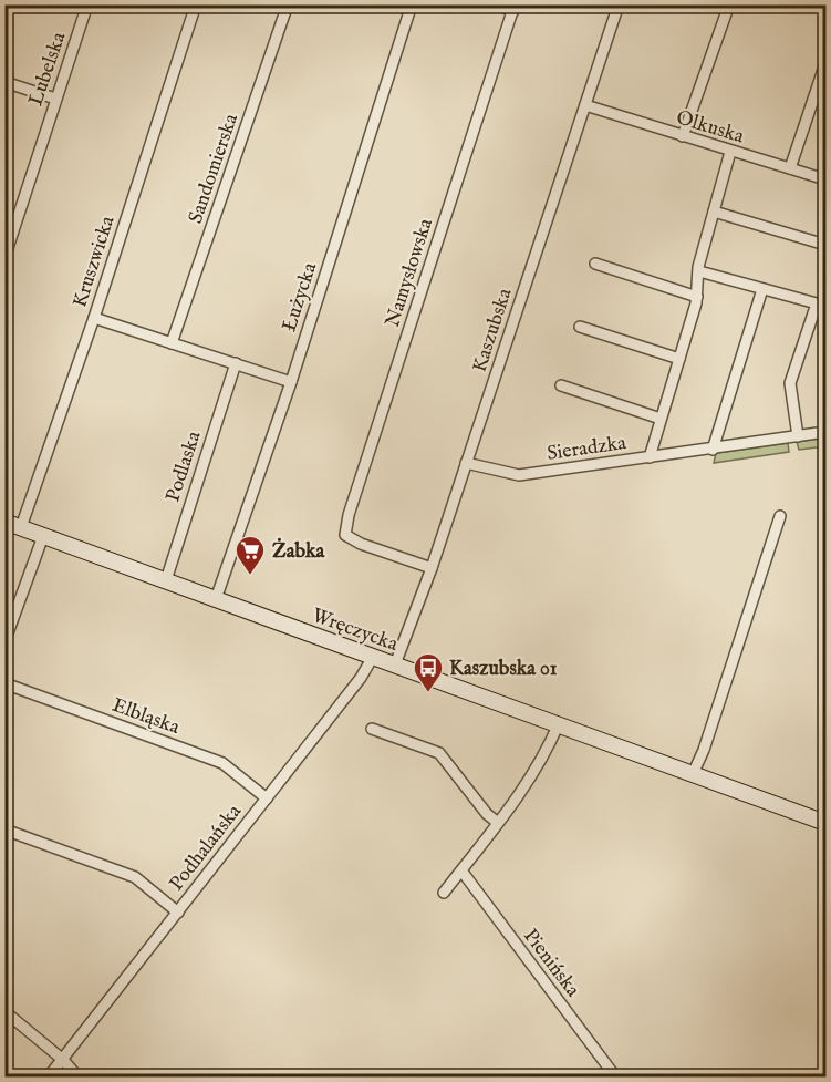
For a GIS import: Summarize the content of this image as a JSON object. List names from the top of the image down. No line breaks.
{"streets":{"main road":["Wręczycka"],"street":["Lubelska","Olkuska","Sandomierska","Kruszwicka","Namysłowska","Łużycka","Kaszubska","Sieradzka","Podlaska","Elbląska","Podhalańska","Pienińska"]},"crossings":[["Olkuska","Kaszubska"],["Kruszwicka","Wręczycka"],["Namysłowska","Kaszubska"],["Łużycka","Wręczycka"],["Kaszubska","Sieradzka"],["Kaszubska","Wręczycka"],["Podlaska","Wręczycka"],["Wręczycka","Podhalańska"],["Elbląska","Podhalańska"]],"places":{"supermarket":["Żabka"],"bus stop":["Kaszubska 01"]}}
